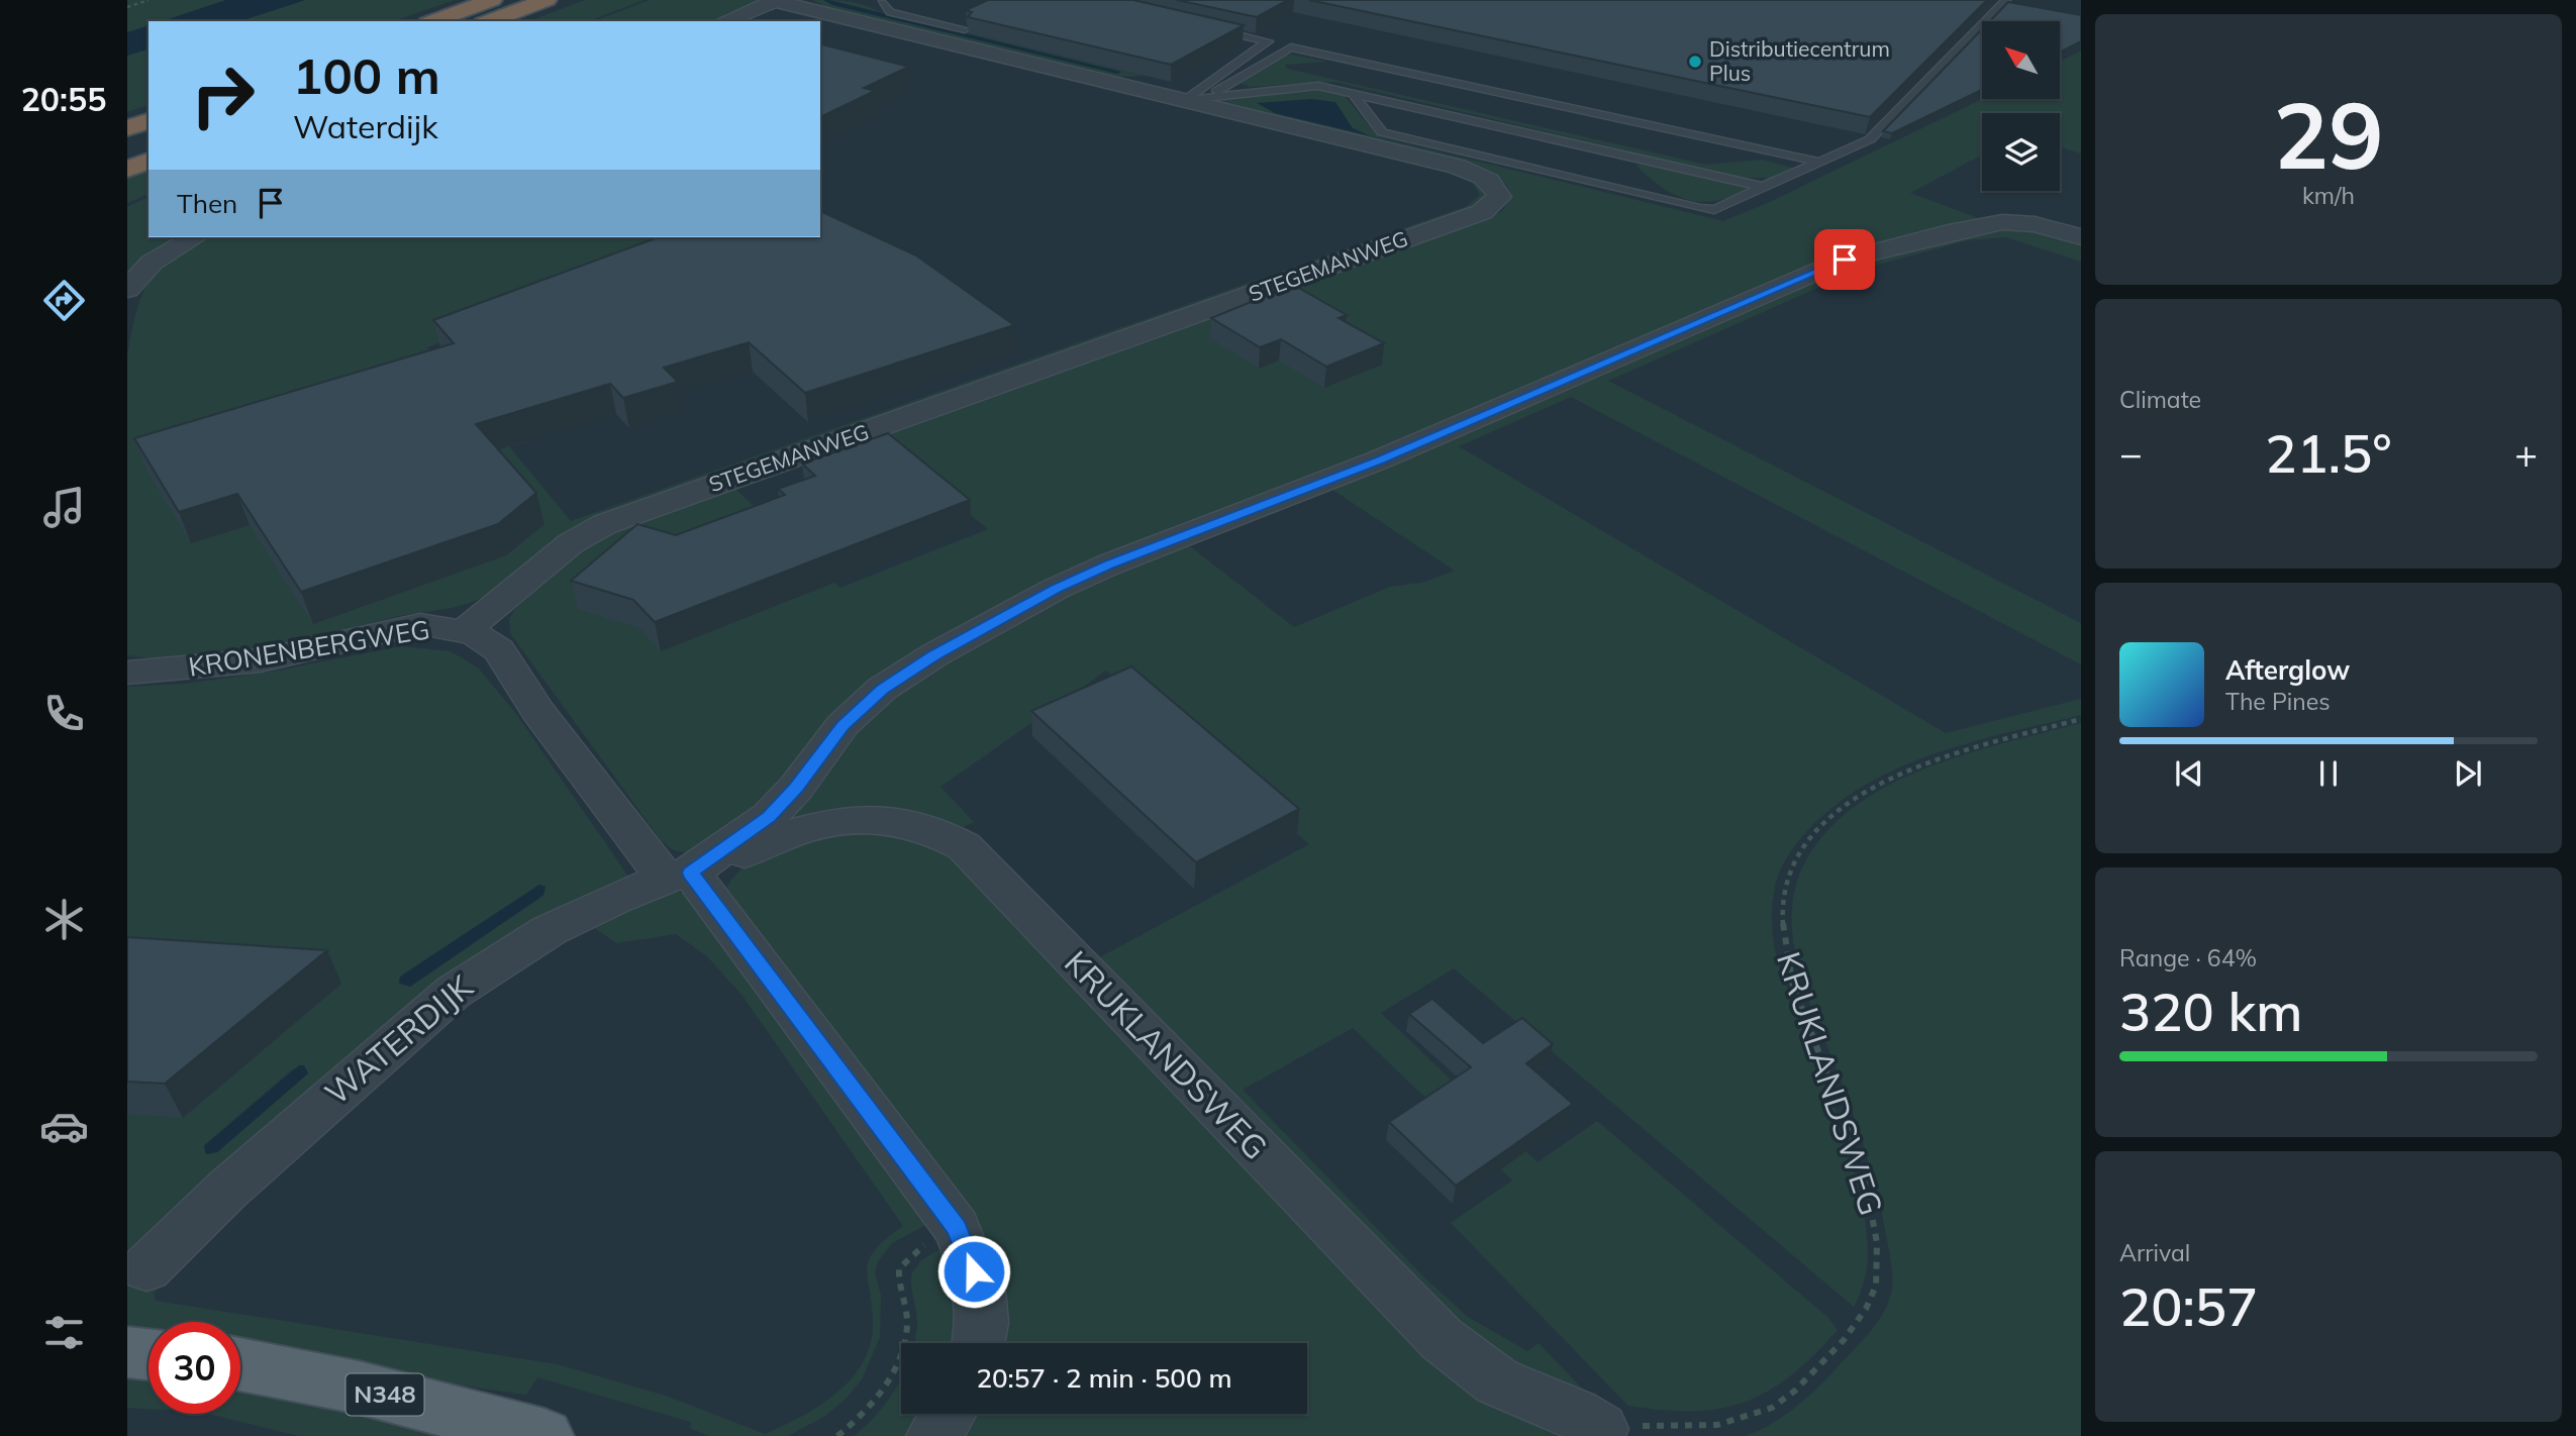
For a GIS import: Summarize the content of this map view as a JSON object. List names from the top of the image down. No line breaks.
{"streets":{"main road":["N348"],"street":["STEGEMANWEG","KRONENBERGWEG","WATERDIJK","KRUKLANDSWEG"]},"crossings":[["STEGEMANWEG","KRONENBERGWEG"],["KRONENBERGWEG","WATERDIJK"],["KRONENBERGWEG","KRUKLANDSWEG"],["WATERDIJK","KRUKLANDSWEG"]],"places":["Distributiecentrum Plus"],"north":"top left","page":{"tabs":"20:55","tile":[["29","km/h"],"Climate",["Range · 64%","320 km"],["Arrival","20:57"]],"turn":["100 m","Waterdijk"],"then":"Then","heat":["−","21.5°","+"],"song":["Afterglow","The Pines"],"limit":"30","trip":"20:57 · 2 min · 500 m"}}
